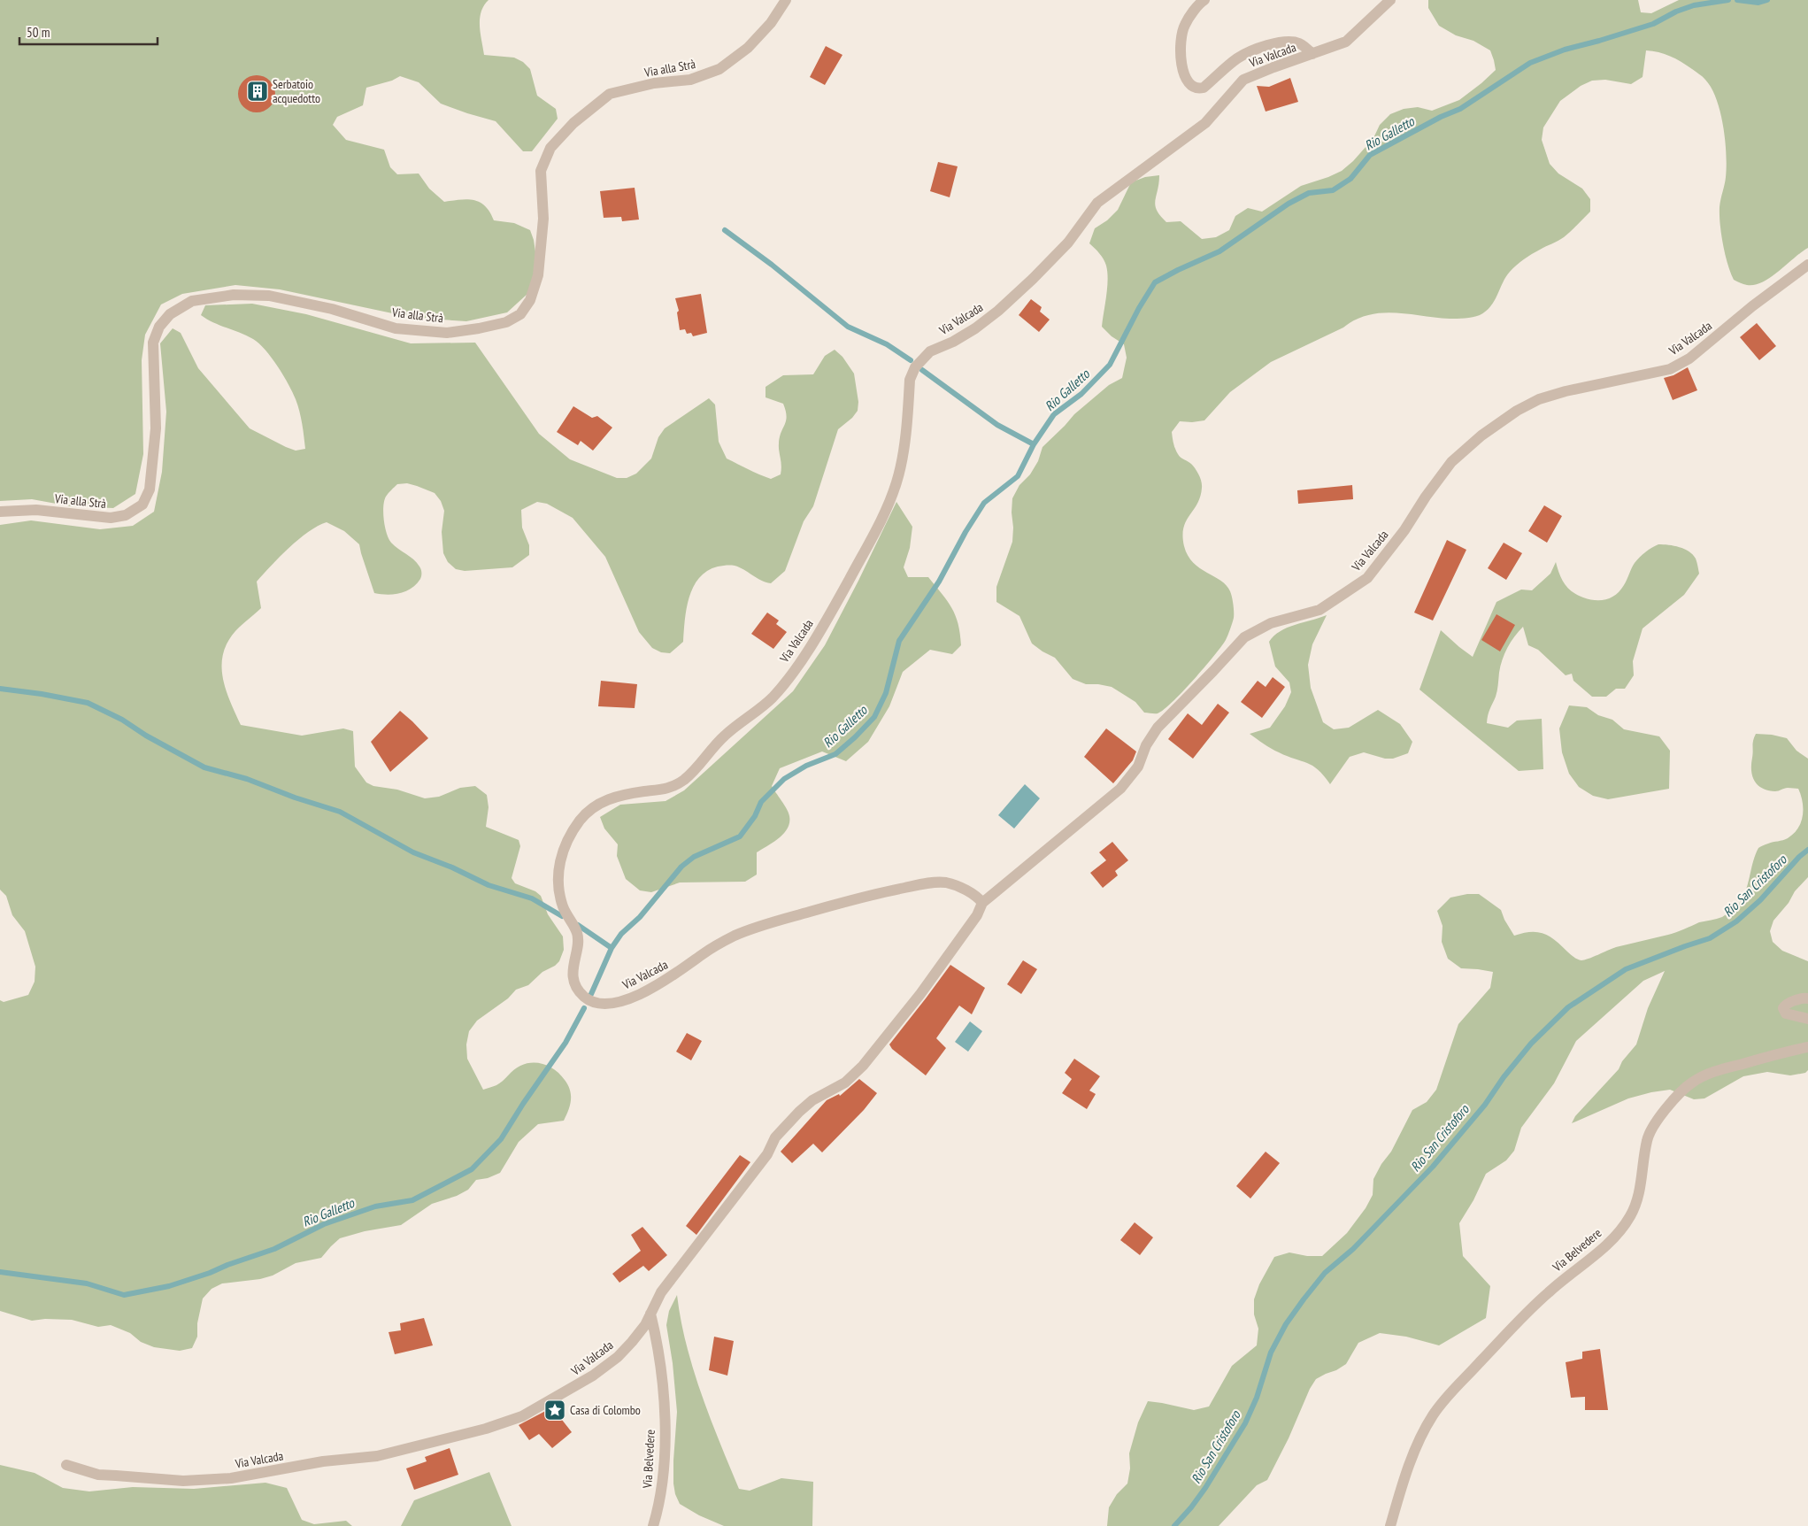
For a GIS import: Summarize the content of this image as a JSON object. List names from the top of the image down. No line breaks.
{"streets":{"street":["Via Valcada","Via alla Strà","Via Belvedere"]},"crossings":[["Via Valcada","Via Belvedere"]],"water":["Rio Galletto","Rio San Cristoforo"],"places":{"building":["Serbatoio acquedotto"],"place":["Casa di Colombo"]},"scale_bar":"50 m"}
